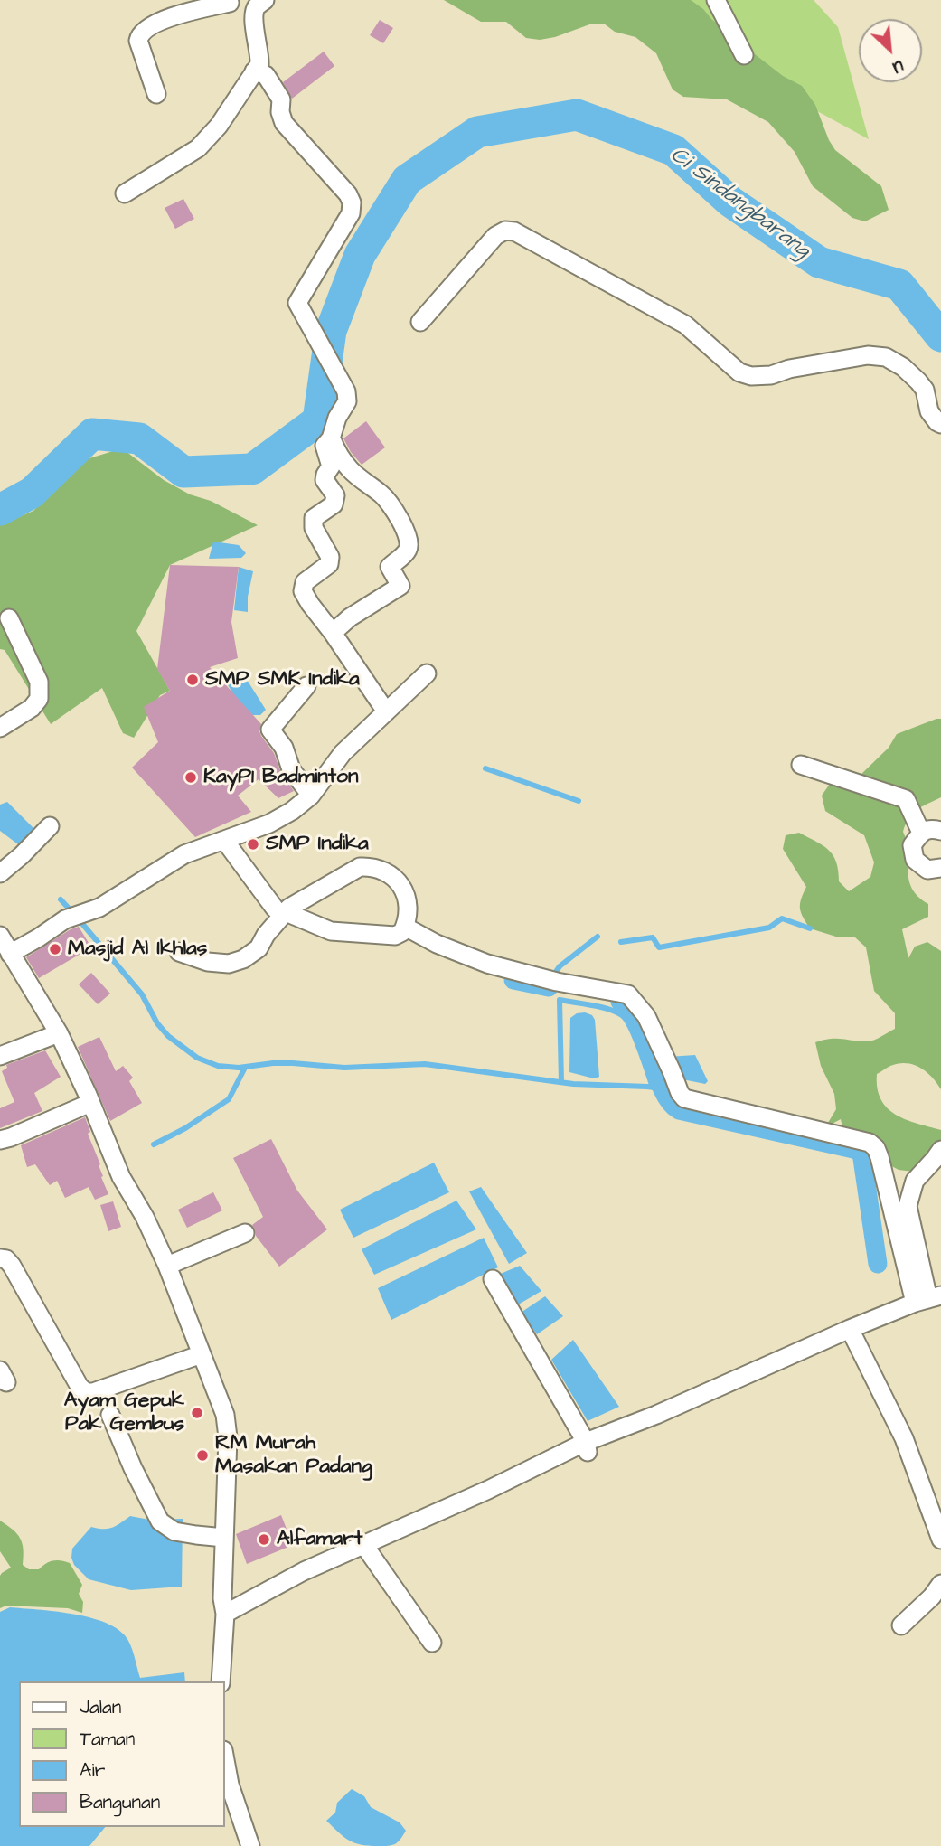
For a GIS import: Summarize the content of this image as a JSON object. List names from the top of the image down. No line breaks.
{"water":["Ci Sindangbarang"],"places":["SMP SMK Indika","KayP1 Badminton","SMP Indika","Masjid Al Ikhlas","Ayam Gepuk Pak Gembus","RM Murah Masakan Padang","Alfamart"],"legend":["Jalan","Taman","Air","Bangunan"],"north":"bottom right"}
